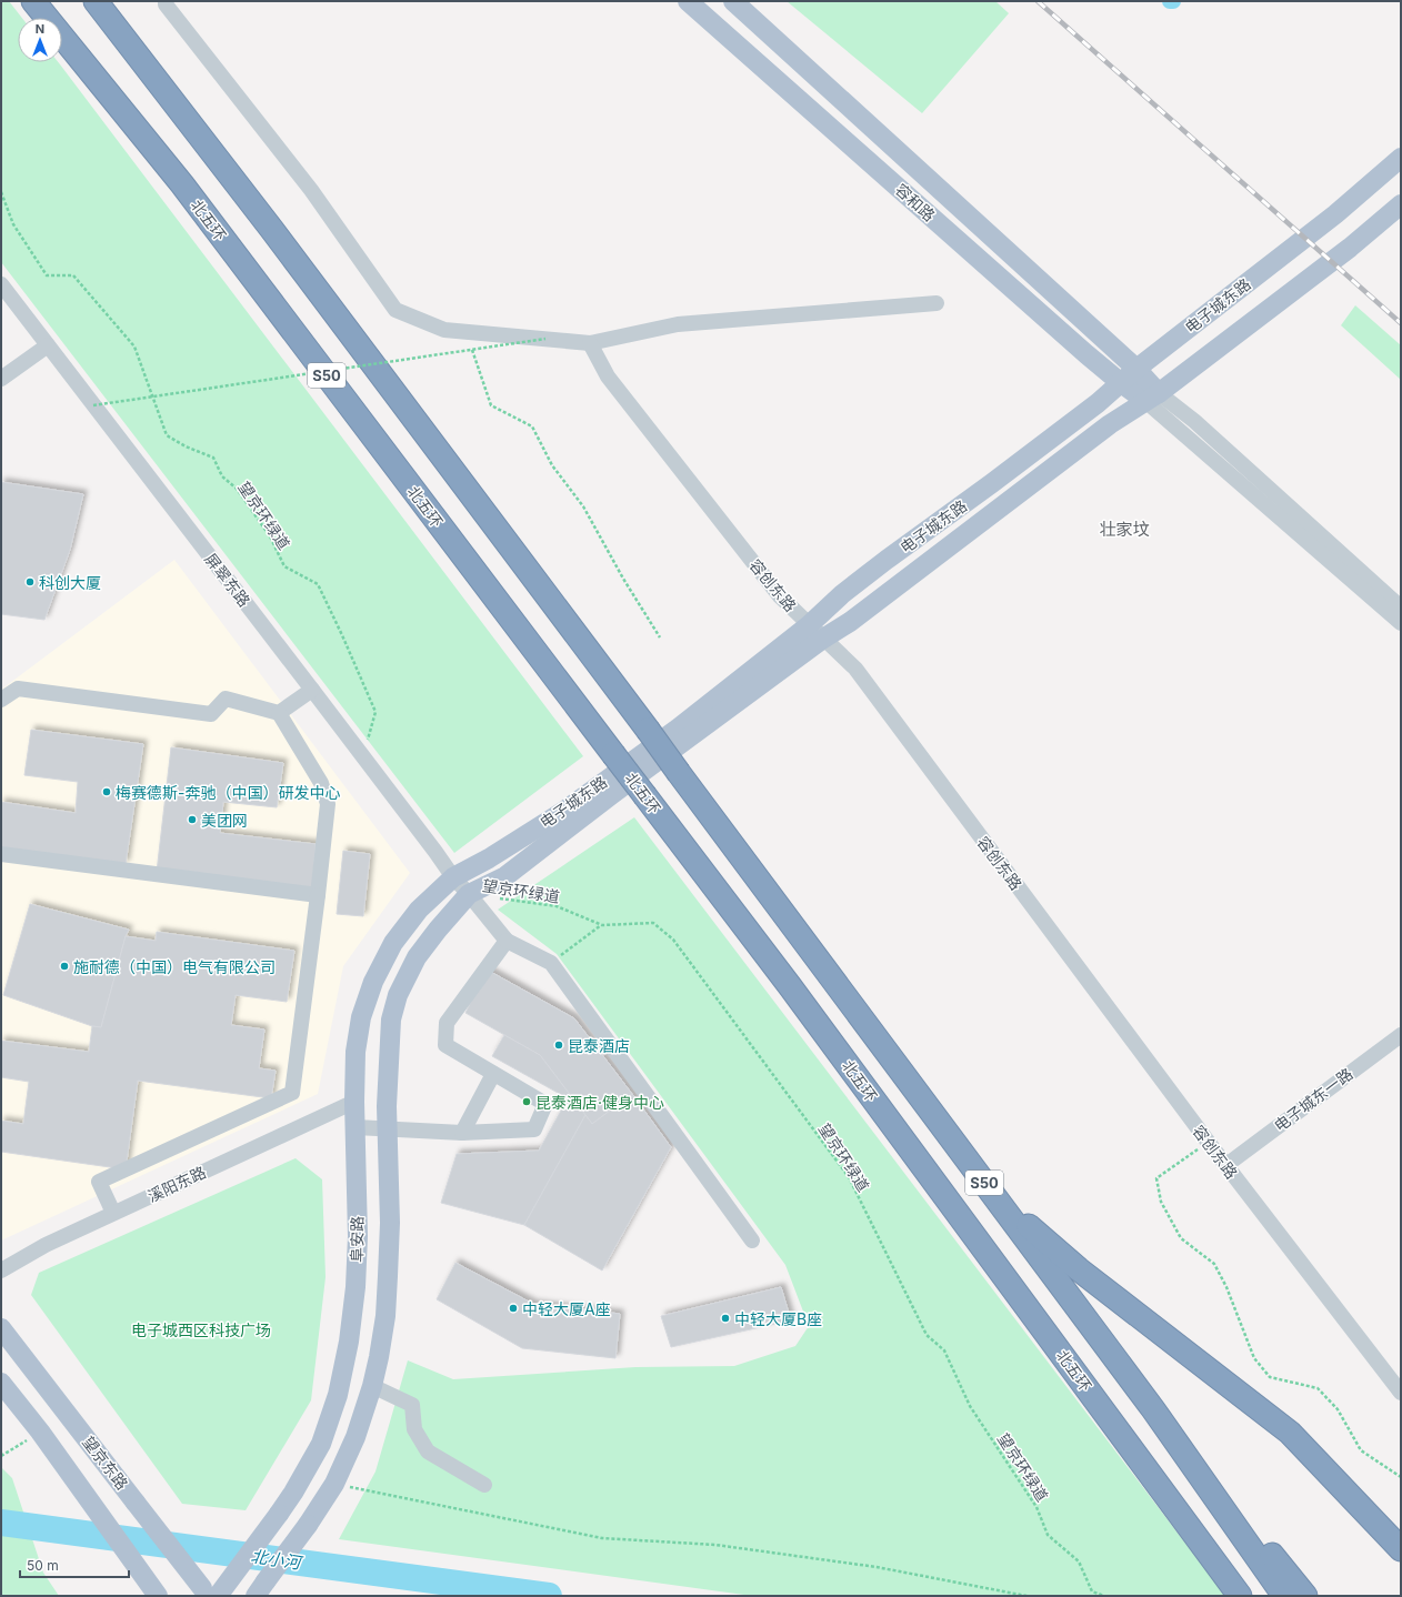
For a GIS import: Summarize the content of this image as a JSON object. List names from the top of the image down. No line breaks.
{"streets":{"highway":["北五环","S50"],"main road":["容和路","电子城东路","阜安路","望京东路"],"street":["屏翠东路","容创东路","电子城东一路","溪阳东路"],"path":["望京环绿道"]},"crossings":[["容和路","电子城东路"],["电子城东路","望京环绿道"],["电子城东路","屏翠东路"],["电子城东路","容创东路"],["电子城东路","阜安路"],["望京环绿道","屏翠东路"],["望京环绿道","阜安路"],["屏翠东路","阜安路"],["容创东路","电子城东一路"],["溪阳东路","阜安路"],["阜安路","望京东路"]],"districts":["壮家坟"],"water":["北小河"],"parks":["电子城西区科技广场"],"places":["科创大厦","梅赛德斯-奔驰（中国）研发中心","美团网","施耐德（中国）电气有限公司","昆泰酒店","昆泰酒店·健身中心","中轻大厦A座","中轻大厦B座"],"scale_bar":"50 m","north":"top"}
